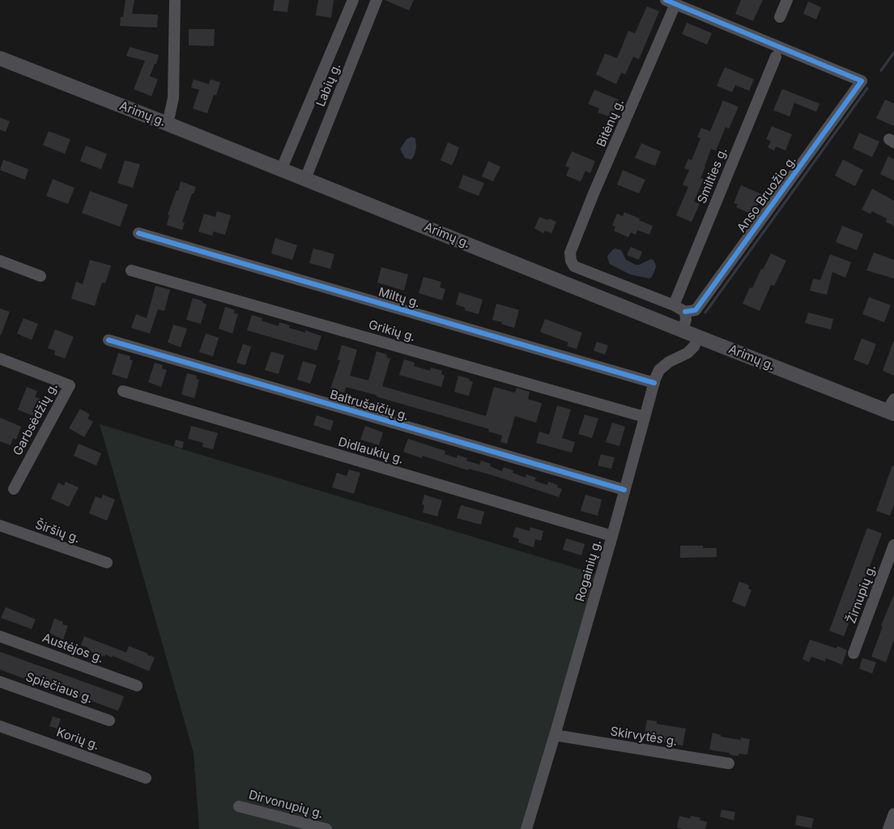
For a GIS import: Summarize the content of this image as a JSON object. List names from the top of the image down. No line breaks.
{"streets":{"main road":["Arimų g."],"street":["Labių g.","Bitėnų g.","Smilties g.","Anso Bruožio g.","Miltų g.","Grikių g.","Baltrušaičių g.","Garbsėdžių g.","Didlaukių g.","Širšių g.","Rogainių g.","Žirnupių g.","Austėjos g.","Spiečiaus g.","Skirvytės g.","Korių g.","Dirvonupių g."]},"crossings":[["Labių g.","Arimų g."],["Arimų g.","Rogainių g."],["Bitėnų g.","Smilties g."],["Bitėnų g.","Anso Bruožio g."],["Miltų g.","Rogainių g."],["Grikių g.","Rogainių g."],["Baltrušaičių g.","Rogainių g."],["Didlaukių g.","Rogainių g."],["Rogainių g.","Skirvytės g."]]}
